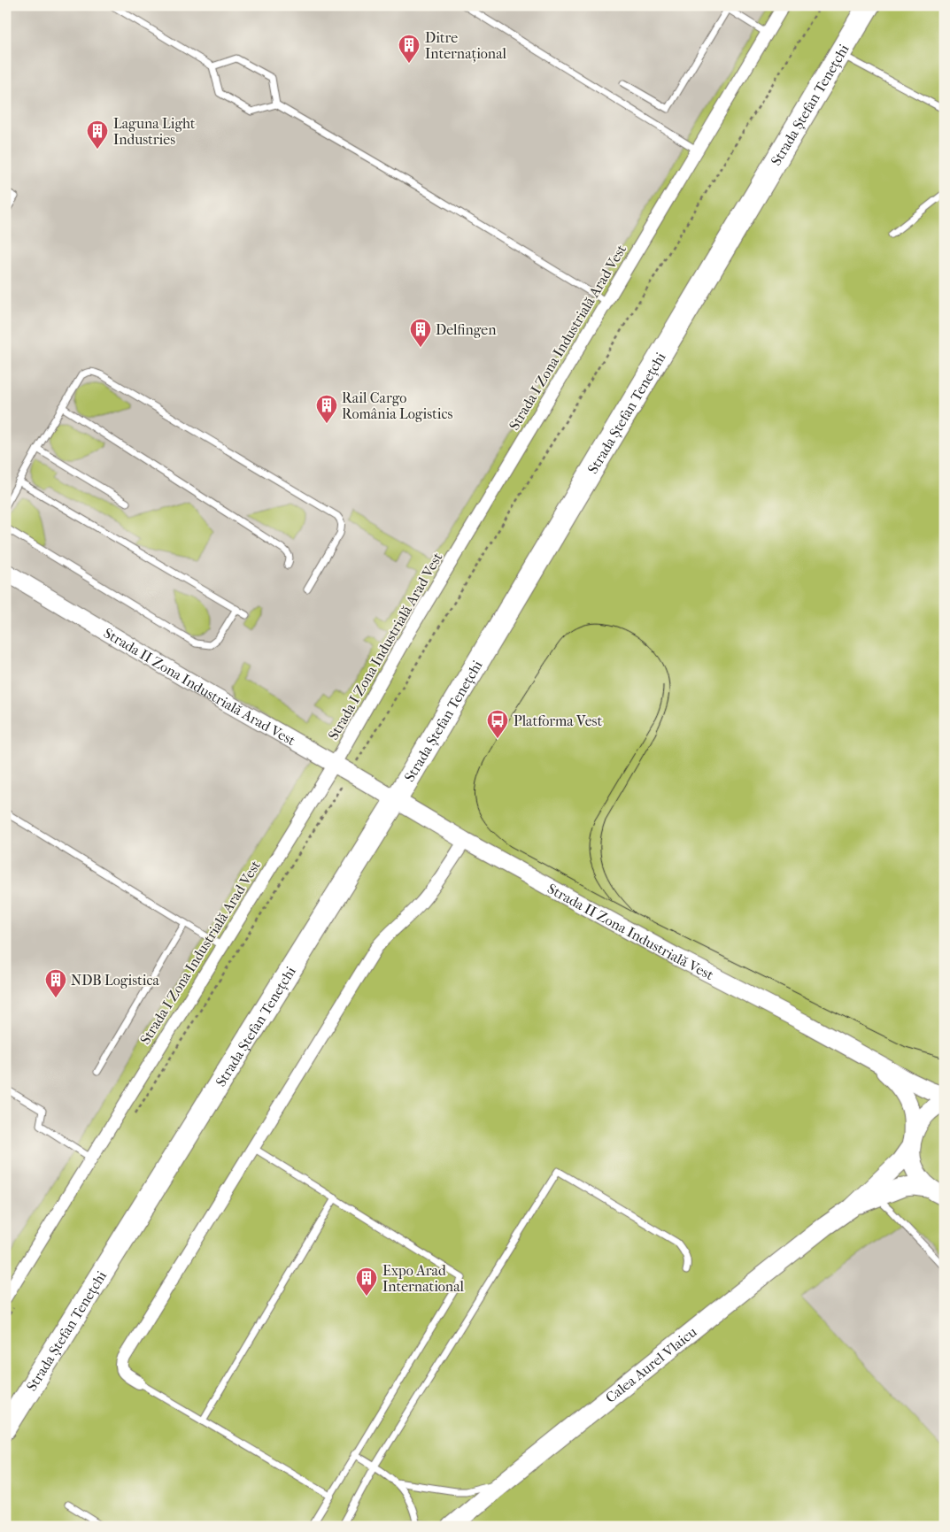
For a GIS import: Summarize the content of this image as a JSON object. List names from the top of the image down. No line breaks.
{"streets":{"highway":["Strada Ștefan Tenețchi"],"main road":["Calea Aurel Vlaicu"],"street":["Strada I Zona Industrială Arad Vest","Strada II Zona Industrială Arad Vest","Strada II Zona Industrială Vest"]},"crossings":[["Strada Ștefan Tenețchi","Strada II Zona Industrială Arad Vest"],["Strada Ștefan Tenețchi","Strada II Zona Industrială Vest"],["Strada I Zona Industrială Arad Vest","Strada II Zona Industrială Arad Vest"],["Strada II Zona Industrială Arad Vest","Strada II Zona Industrială Vest"],["Strada II Zona Industrială Vest","Calea Aurel Vlaicu"]],"places":{"building":["Ditre Internațional","Laguna Light Industries","Delfingen","Rail Cargo România Logistics","NDB Logistica","Expo Arad International"],"bus stop":["Platforma Vest"]}}
